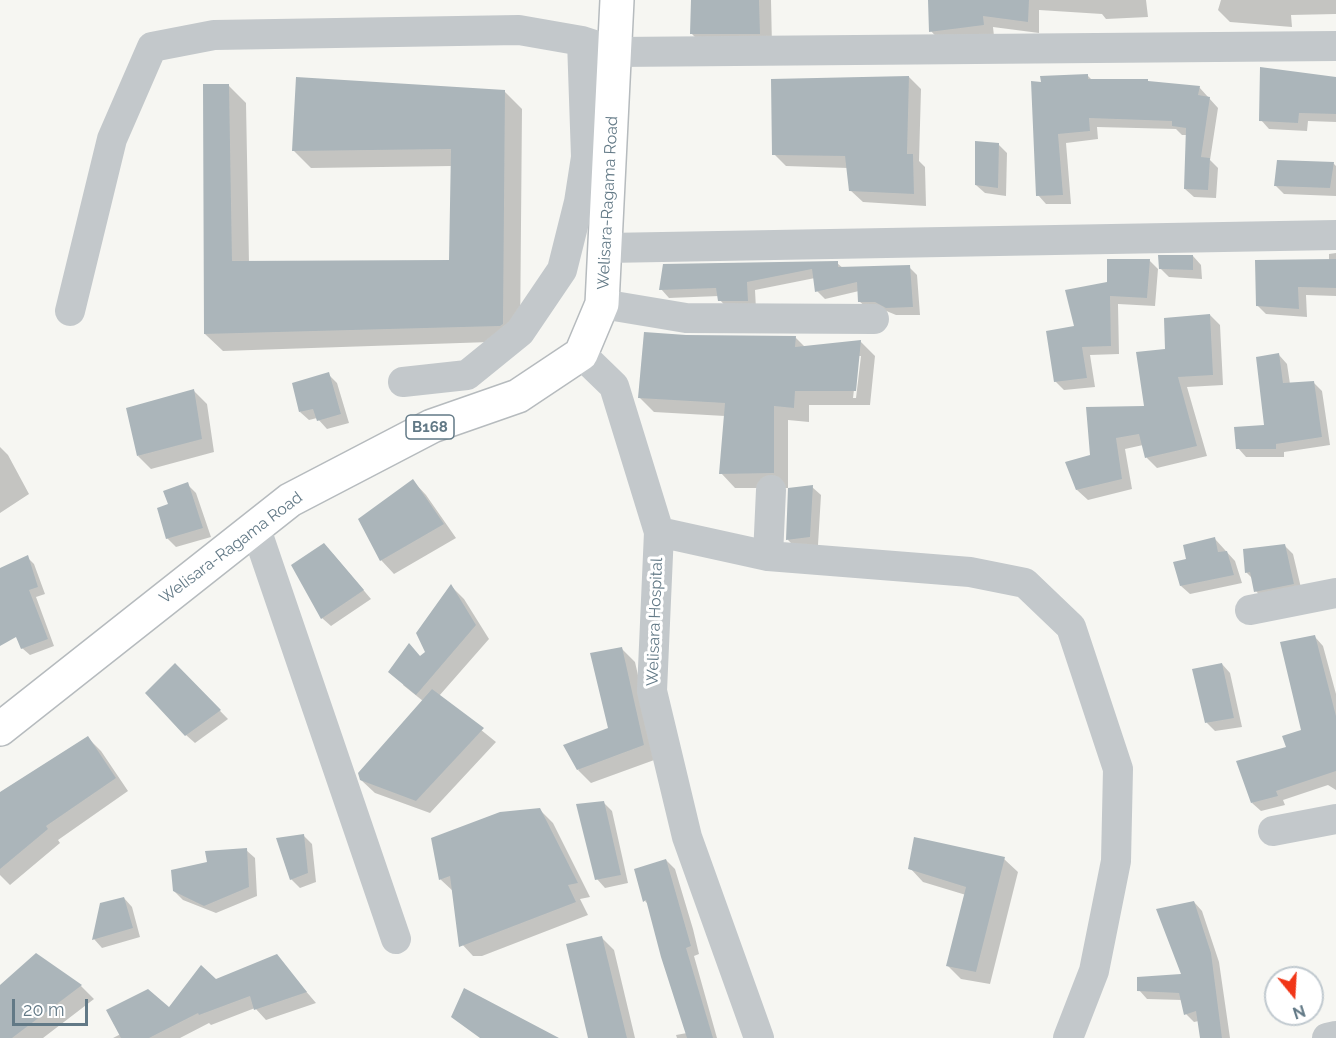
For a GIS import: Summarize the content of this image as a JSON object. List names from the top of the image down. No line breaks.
{"streets":{"main road":["Welisara-Ragama Road","B168"],"street":["Welisara Hospital"]},"crossings":[["Welisara-Ragama Road","Welisara Hospital"]],"scale_bar":"20 m","north":"bottom"}
